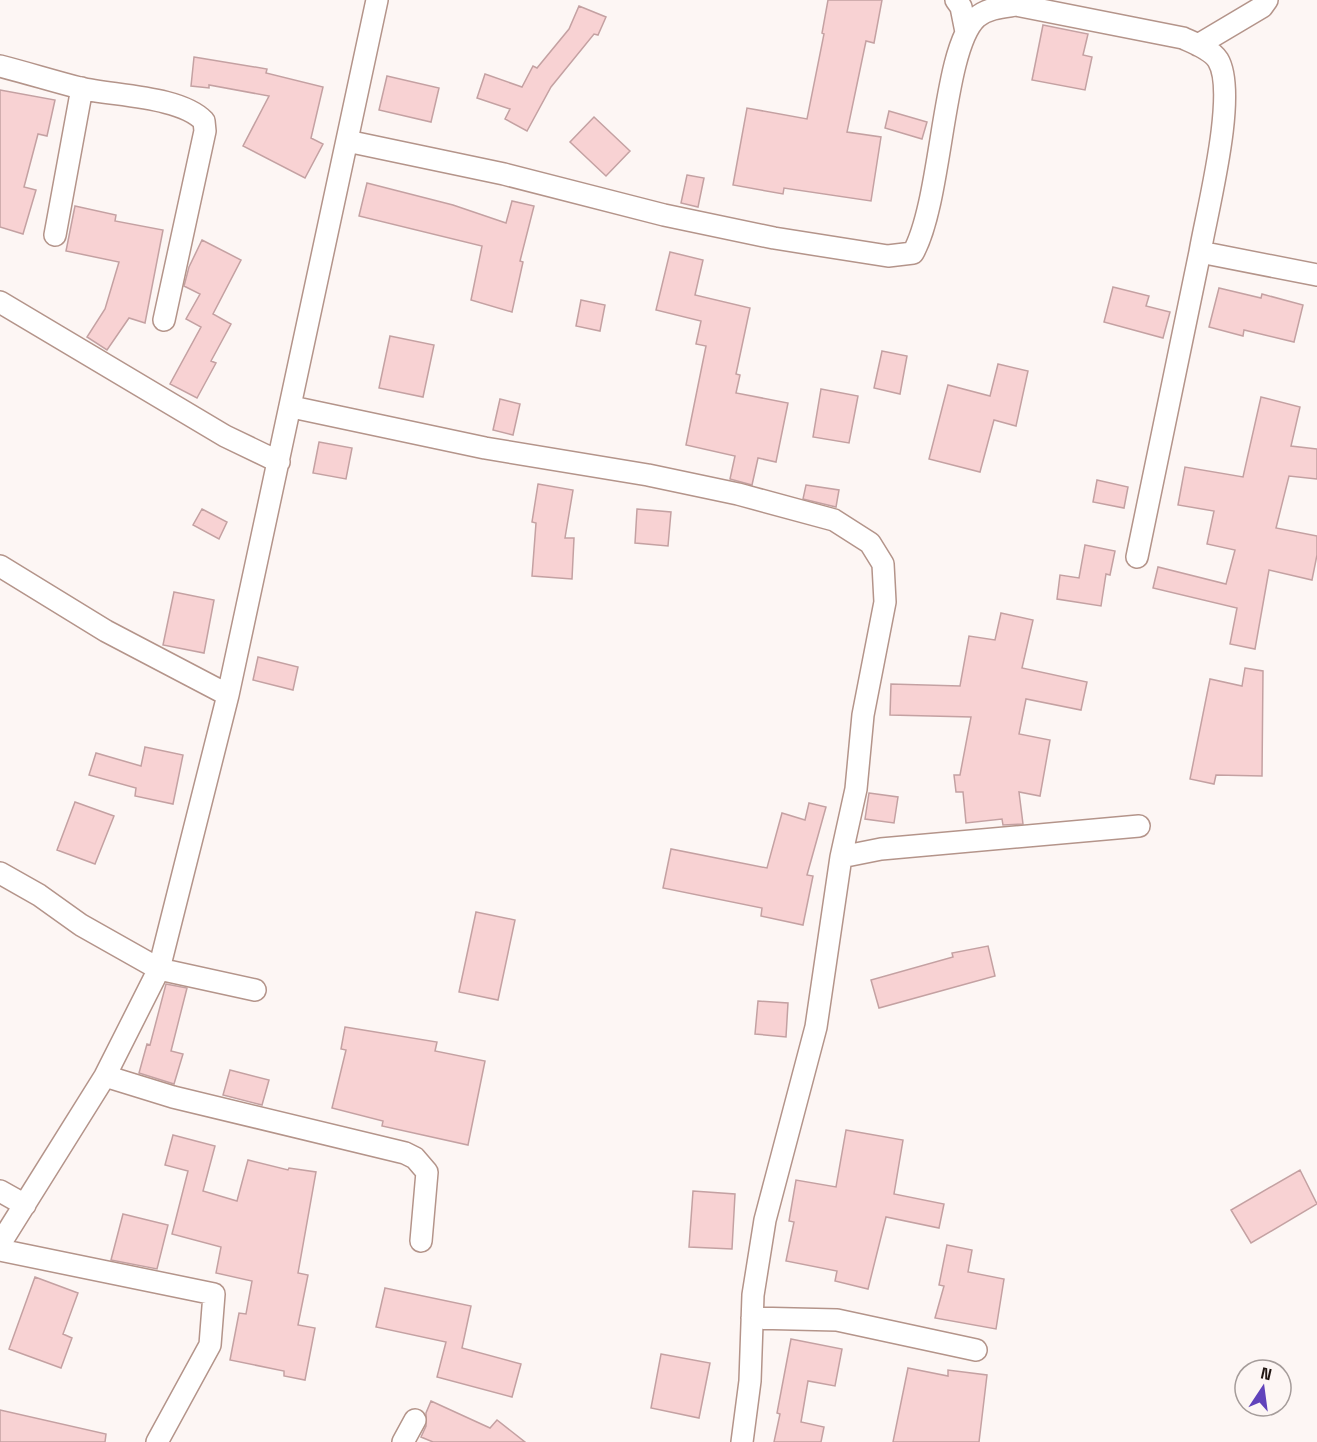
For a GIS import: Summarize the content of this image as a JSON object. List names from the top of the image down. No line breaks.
{"north":"top"}
